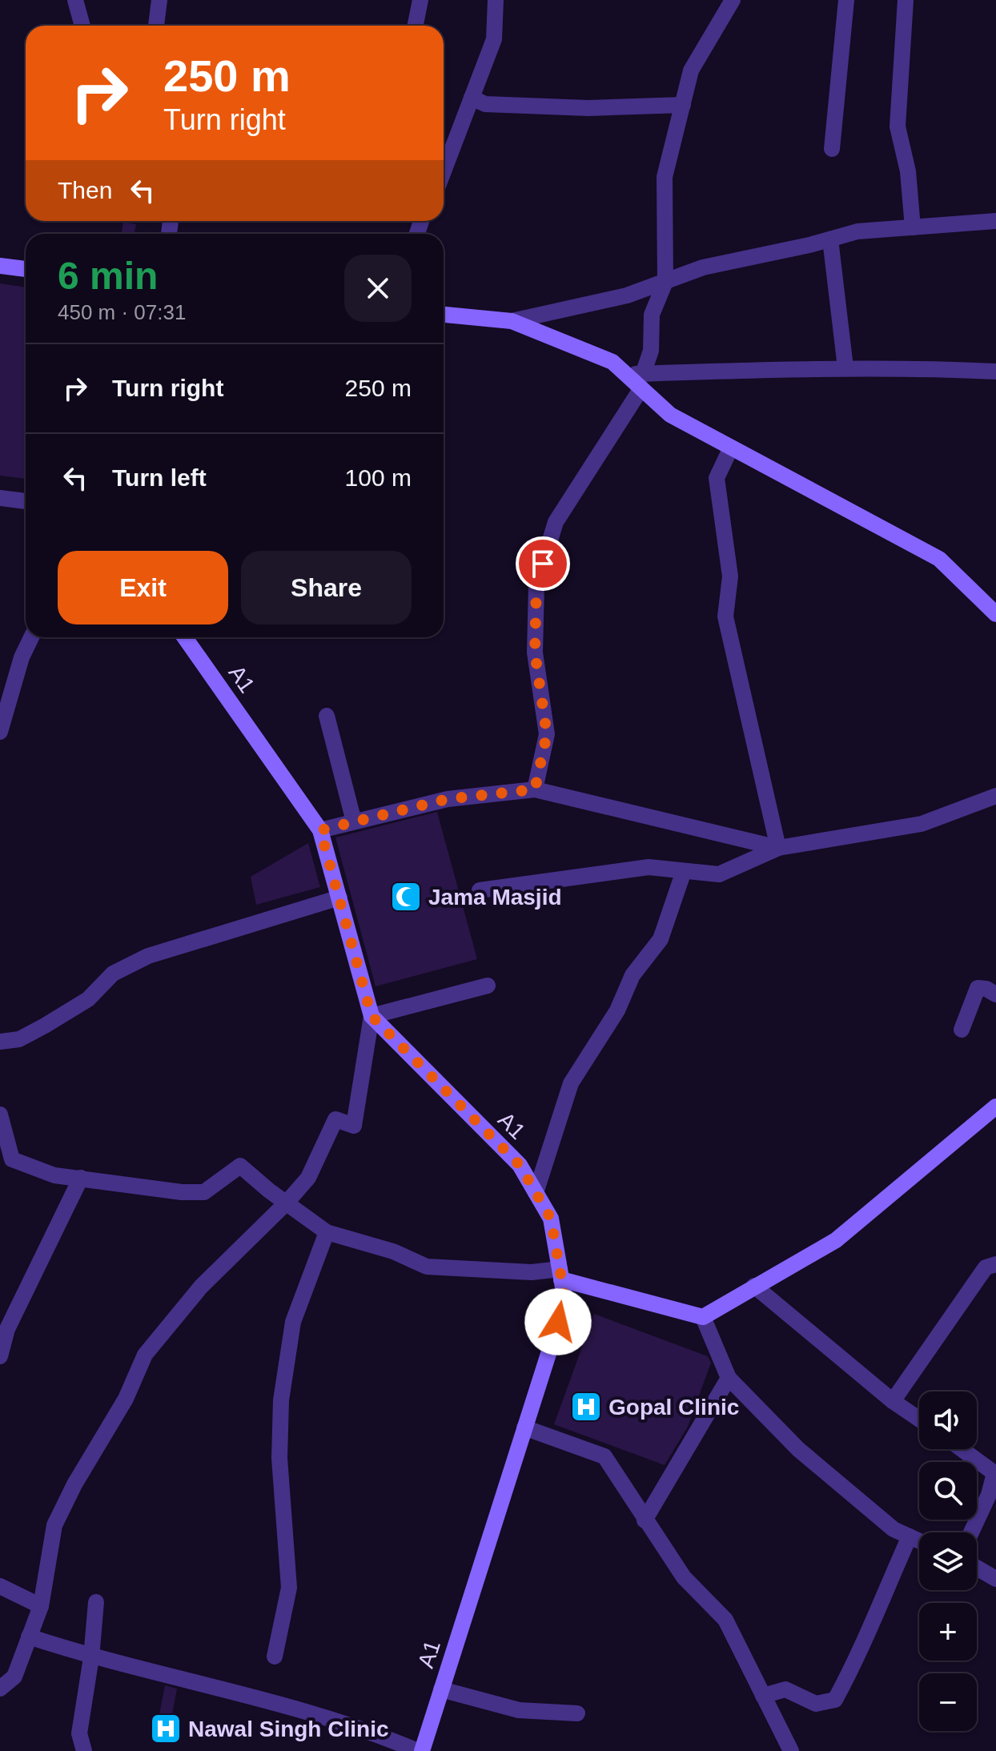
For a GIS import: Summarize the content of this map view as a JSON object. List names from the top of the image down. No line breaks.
{"streets":{"main road":["A1"]},"places":{"mosque":["Jama Masjid"],"hospital":["Gopal Clinic","Nawal Singh Clinic"]},"page":{"turn":["250 m","Turn right"],"then":"Then","heading":["6 min","450 m · 07:31"],"list":[{"name":"Turn right","value":"250 m"},{"name":"Turn left","value":"100 m"}],"buttons":["Exit","Share"],"map_buttons":["+","−"]}}
